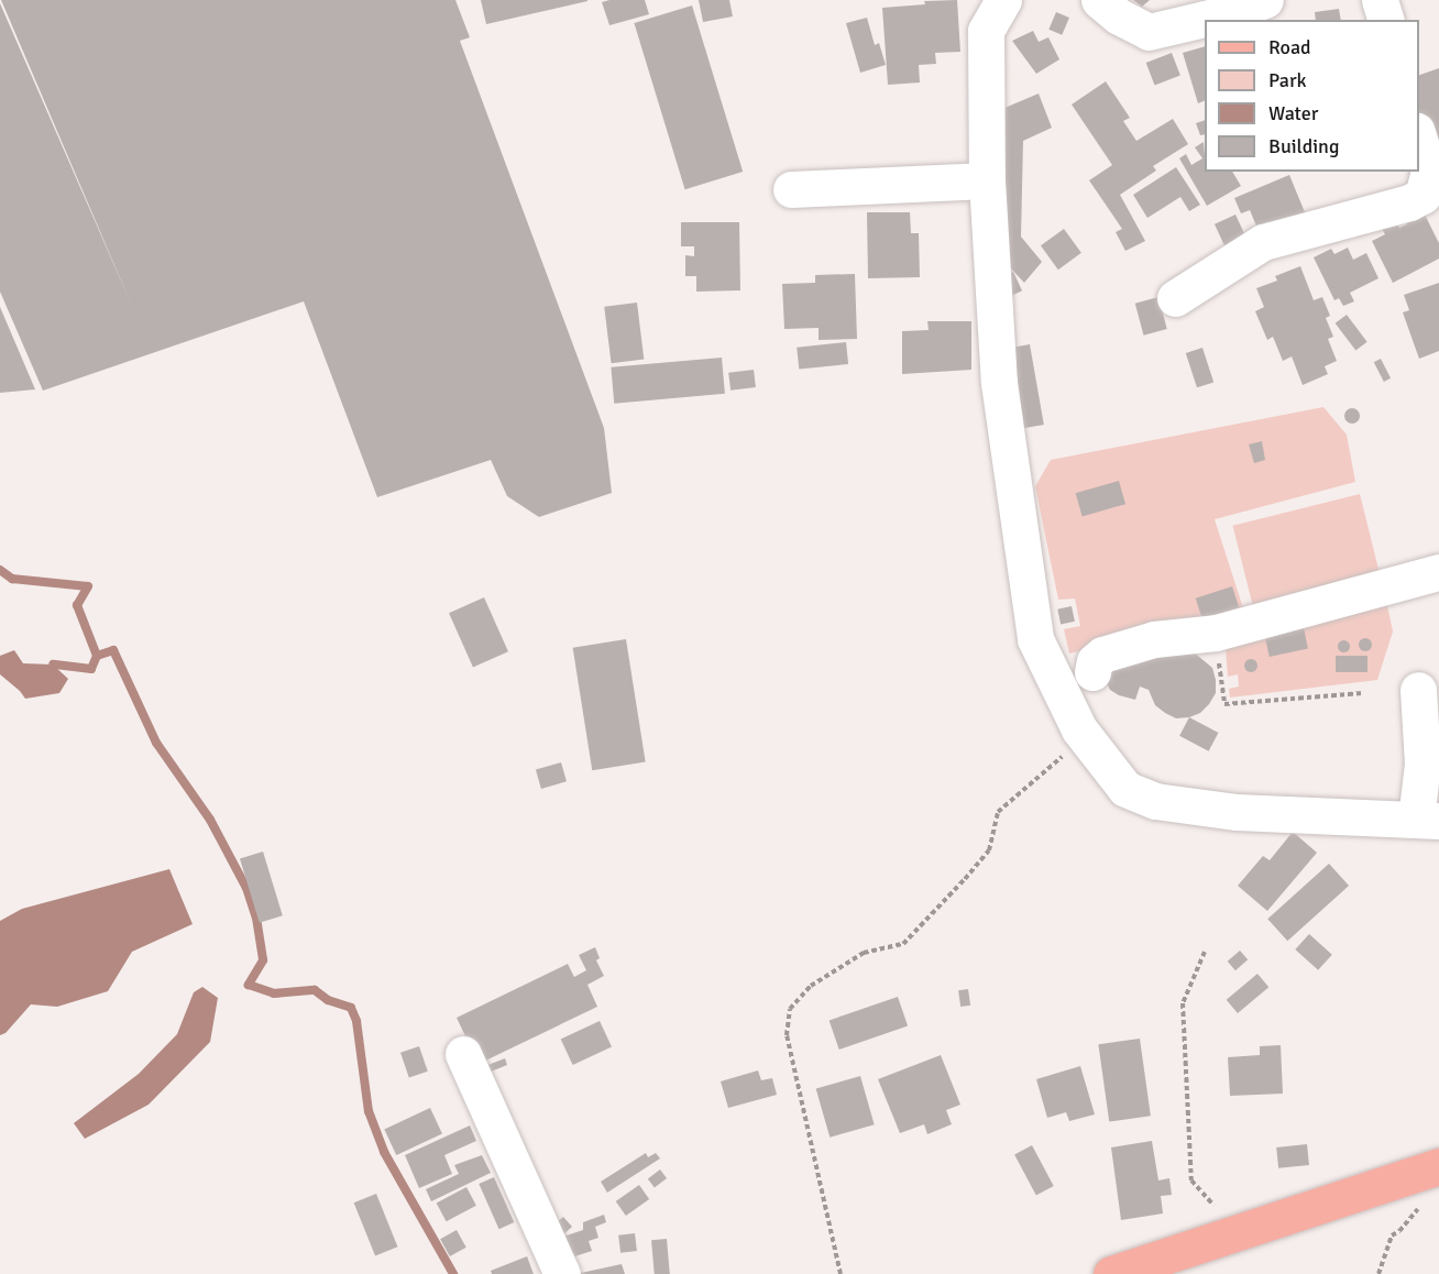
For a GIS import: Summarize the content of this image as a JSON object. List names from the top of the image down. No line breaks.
{"legend":["Road","Park","Water","Building"]}
